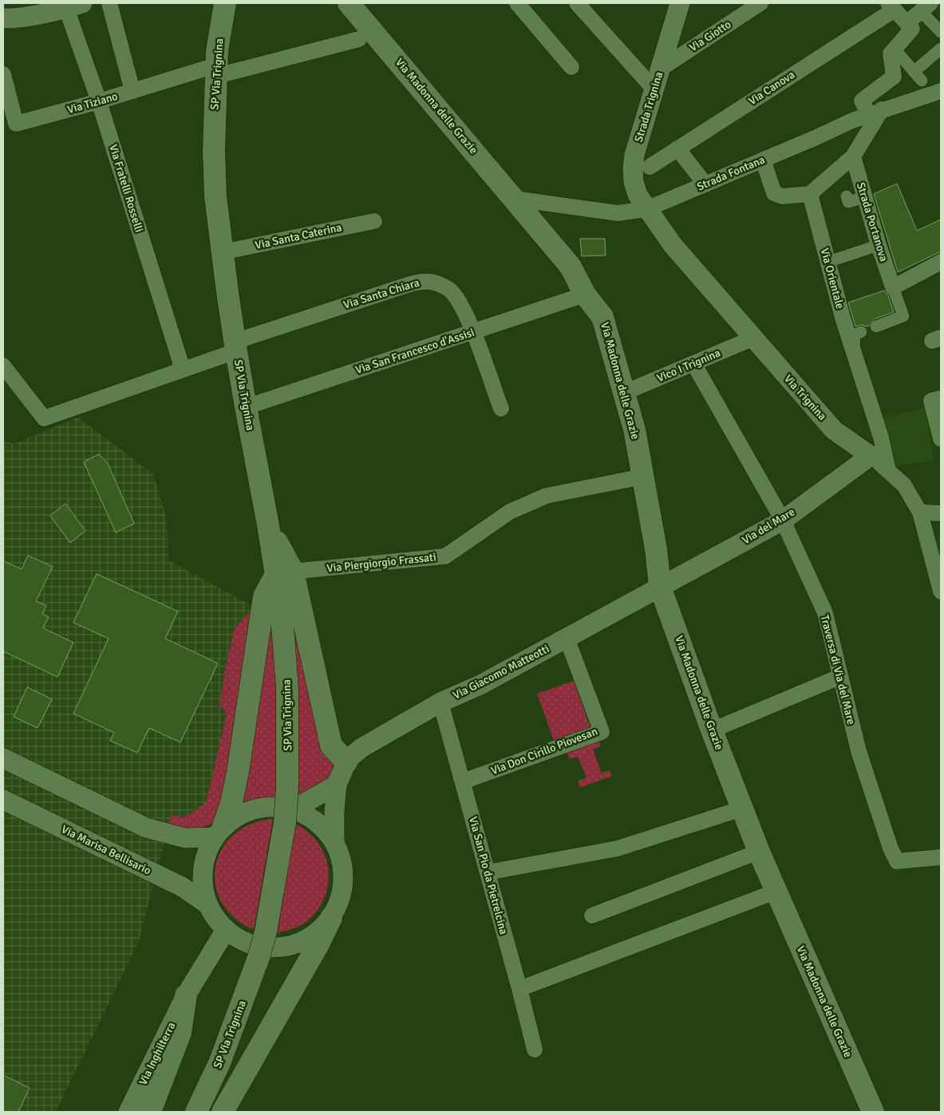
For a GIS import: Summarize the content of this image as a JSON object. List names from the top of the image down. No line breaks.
{"streets":{"main road":["SP Via Trignina","Via Madonna delle Grazie"],"street":["Via Giotto","Via Canova","Via Tiziano","Strada Trignina","Strada Fontana","Via Fratelli Rosselli","Strada Portanova","Via Santa Caterina","Via Orientale","Via Santa Chiara","Via San Francesco d'Assisi","Vico I Trignina","Via Trignina","Via del Mare","Via Piergiorgio Frassati","Traversa di Via del Mare","Via Giacomo Matteotti","Via Don Cirillo Piovesan","Via Marisa Bellisario","Via San Pio da Pietrelcina","Via Inghilterra"]},"crossings":[["Via Giotto","Strada Trignina"],["SP Via Trignina","Via Tiziano"],["SP Via Trignina","Via Santa Caterina"],["SP Via Trignina","Via Santa Chiara"],["SP Via Trignina","Via San Francesco d'Assisi"],["SP Via Trignina","Via Piergiorgio Frassati"],["SP Via Trignina","Via Giacomo Matteotti"],["SP Via Trignina","Via Marisa Bellisario"],["SP Via Trignina","Via Inghilterra"],["Via Tiziano","Via Fratelli Rosselli"],["Via Madonna delle Grazie","Strada Fontana"],["Via Madonna delle Grazie","Via San Francesco d'Assisi"],["Via Madonna delle Grazie","Vico I Trignina"],["Via Madonna delle Grazie","Via del Mare"],["Via Madonna delle Grazie","Via Piergiorgio Frassati"],["Via Madonna delle Grazie","Via Giacomo Matteotti"],["Strada Trignina","Strada Fontana"],["Strada Trignina","Via Trignina"],["Strada Fontana","Via Trignina"],["Via Fratelli Rosselli","Via Santa Chiara"],["Via Orientale","Via Trignina"],["Via Santa Chiara","Via San Francesco d'Assisi"],["Vico I Trignina","Via Trignina"],["Vico I Trignina","Traversa di Via del Mare"],["Via Trignina","Via del Mare"],["Via del Mare","Traversa di Via del Mare"],["Via del Mare","Via Giacomo Matteotti"],["Via Giacomo Matteotti","Via Don Cirillo Piovesan"],["Via Giacomo Matteotti","Via Marisa Bellisario"],["Via Giacomo Matteotti","Via San Pio da Pietrelcina"],["Via Giacomo Matteotti","Via Inghilterra"],["Via Don Cirillo Piovesan","Via San Pio da Pietrelcina"],["Via Marisa Bellisario","Via Inghilterra"]]}
